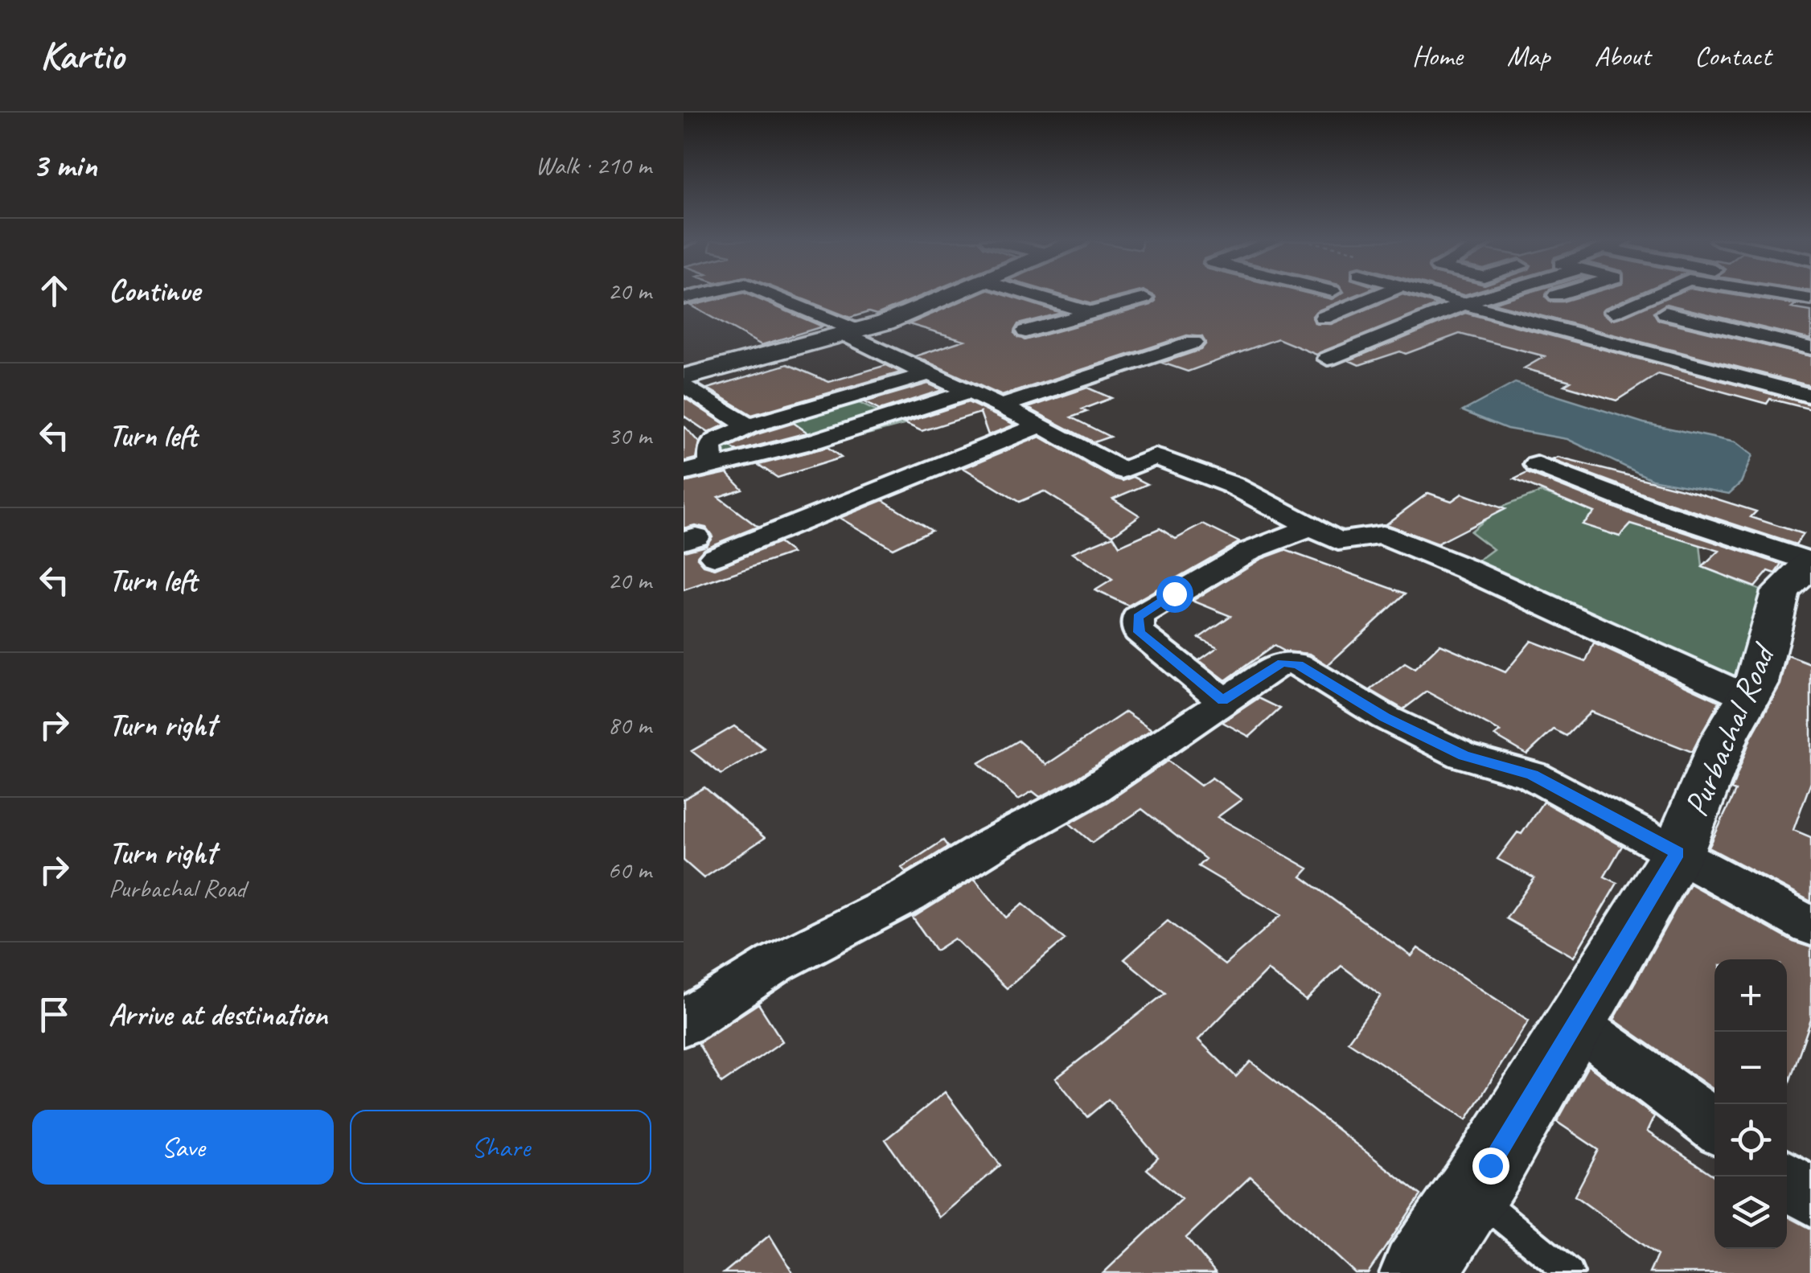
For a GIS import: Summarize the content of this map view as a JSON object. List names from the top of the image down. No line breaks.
{"streets":{"street":["Purbachal Road"]},"page":{"header":"Kartio","nav":["Home","Map","About","Contact"],"heading":["3 min","Walk · 210 m"],"list":[["Continue","20 m"],["Turn left","30 m"],["Turn left","20 m"],["Turn right","80 m"],["Turn right","Purbachal Road","60 m"],"Arrive at destination"],"map_buttons":["+","−"],"buttons":["Save","Share"]}}
